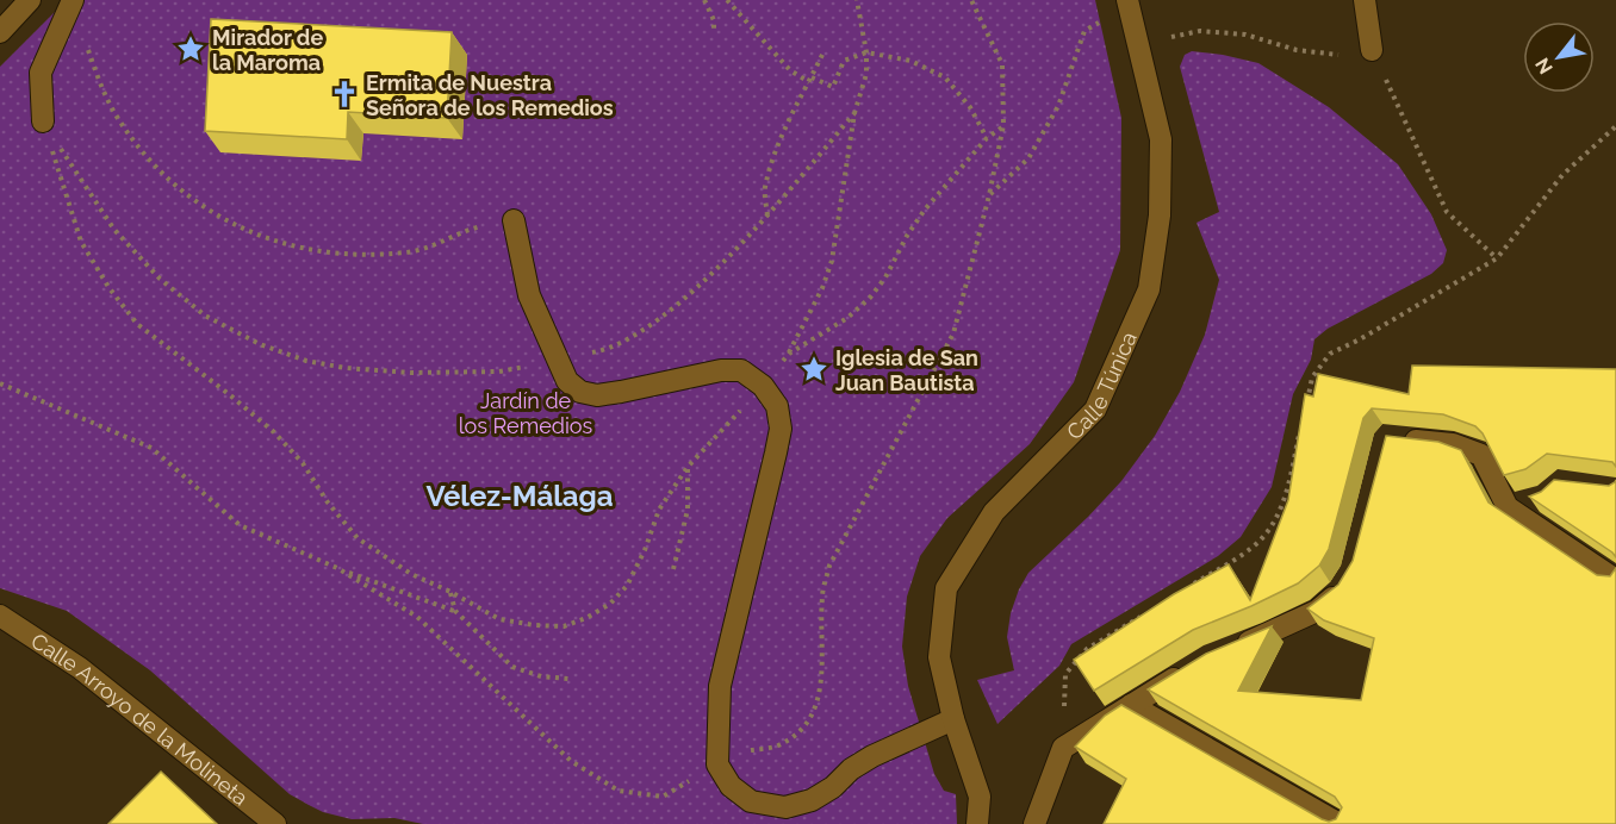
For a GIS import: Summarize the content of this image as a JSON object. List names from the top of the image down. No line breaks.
{"streets":{"street":["Calle Túnica","Calle Arroyo de la Molineta"]},"districts":["Vélez-Málaga"],"parks":["Jardín de los Remedios"],"places":{"place":["Mirador de la Maroma","Iglesia de San Juan Bautista"],"church":["Ermita de Nuestra Señora de los Remedios"]},"north":"bottom left"}
